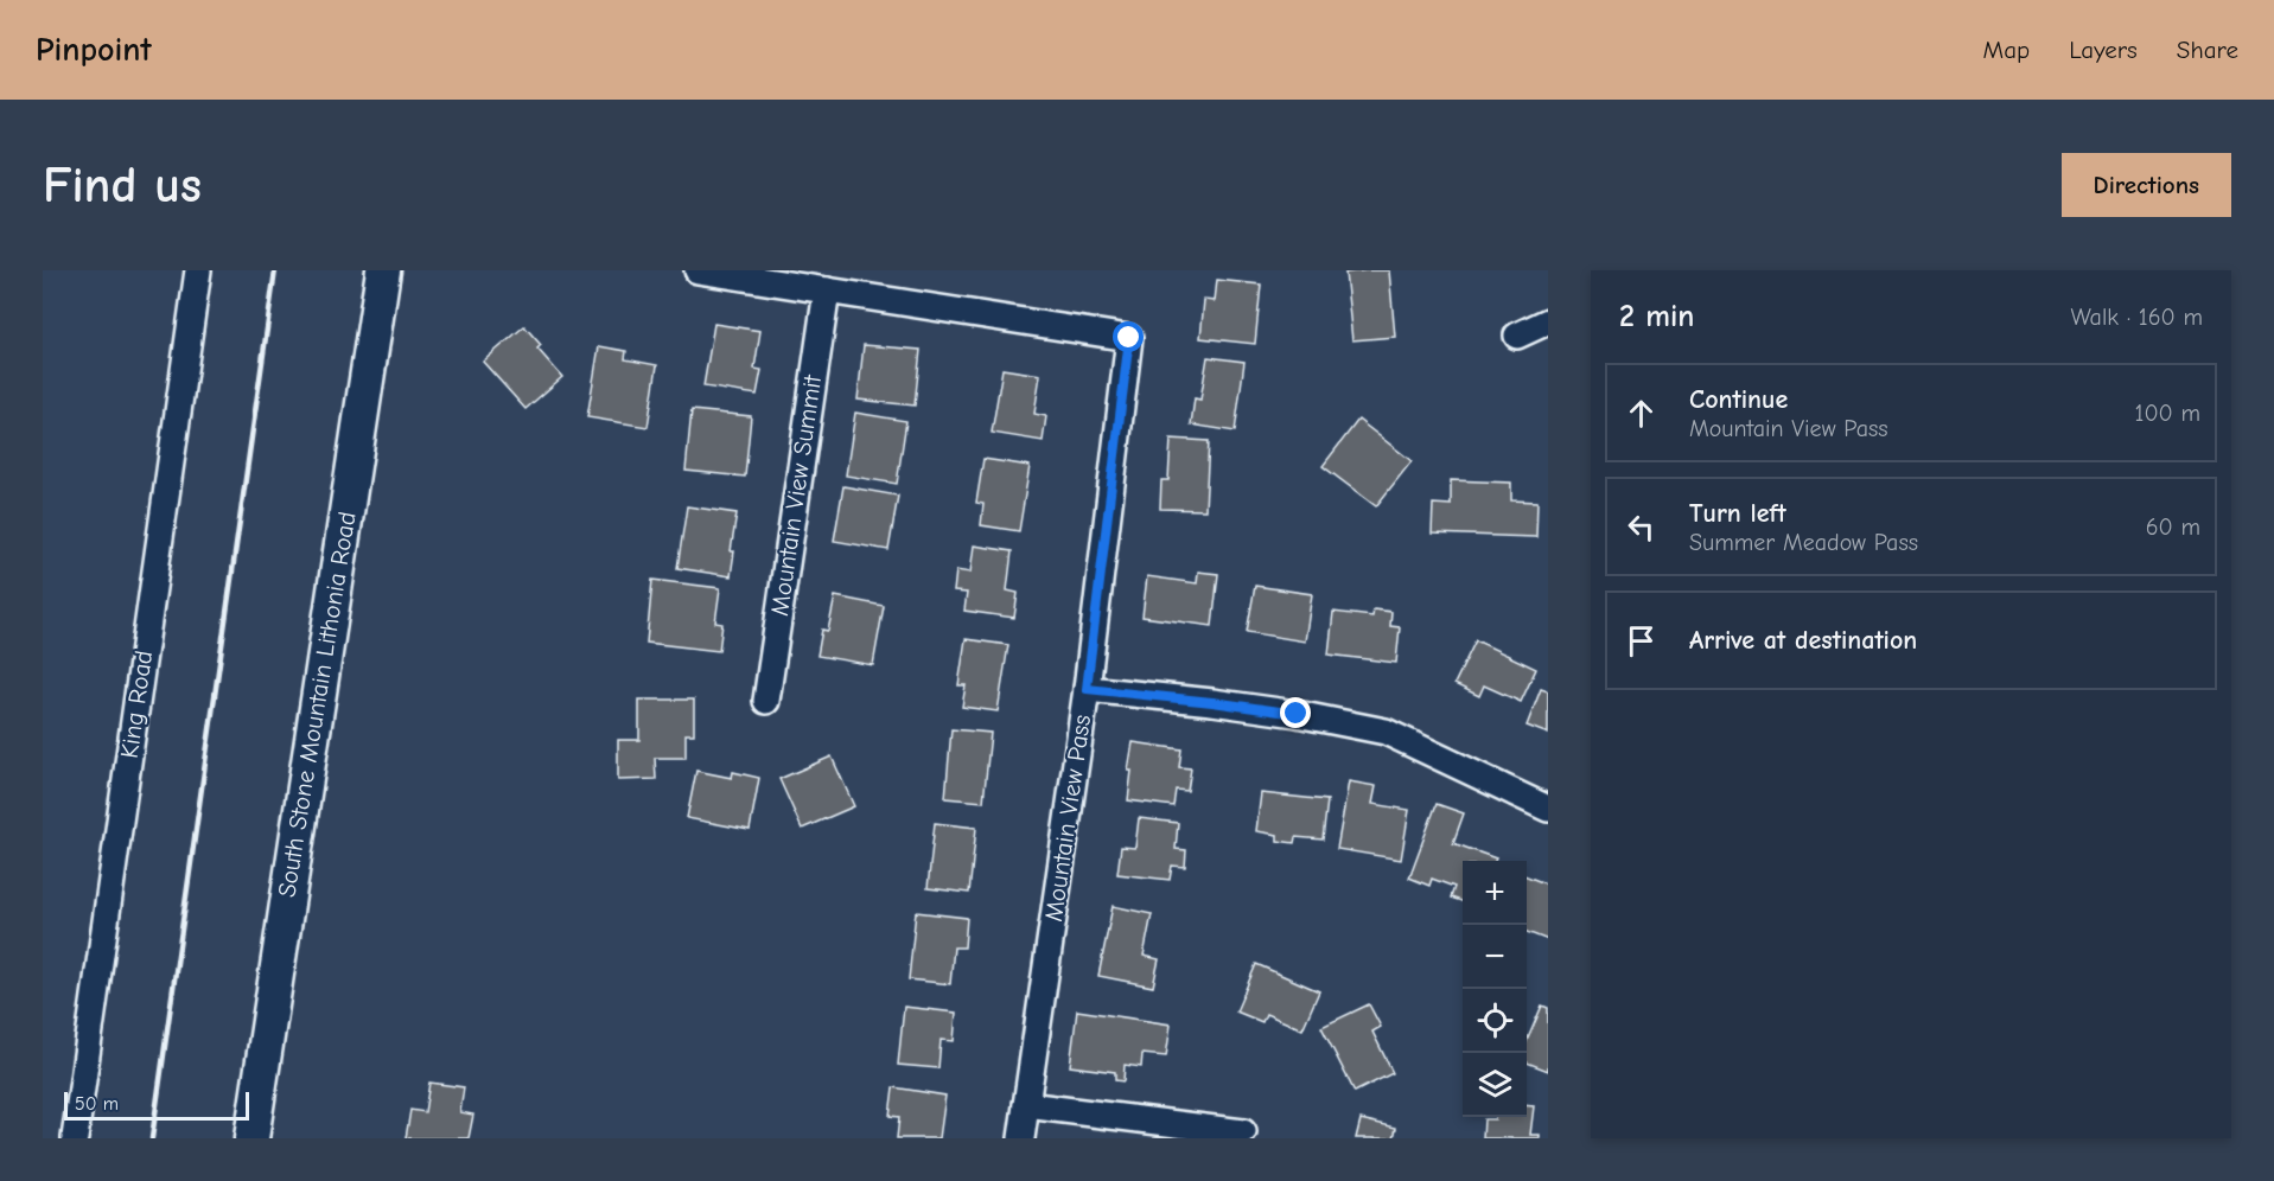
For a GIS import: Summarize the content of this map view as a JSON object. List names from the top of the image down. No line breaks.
{"streets":{"main road":["South Stone Mountain Lithonia Road"],"street":["Mountain View Summit","King Road","Mountain View Pass"]},"crossings":[["Mountain View Summit","Mountain View Pass"]],"scale_bar":"50 m","page":{"header":"Pinpoint","nav":["Map","Layers","Share"],"buttons":"Directions","title":"Find us","heading":["2 min","Walk · 160 m"],"list":[["Continue","Mountain View Pass","100 m"],["Turn left","Summer Meadow Pass","60 m"],"Arrive at destination"],"map_buttons":["+","−"],"scale":"50 m"}}
